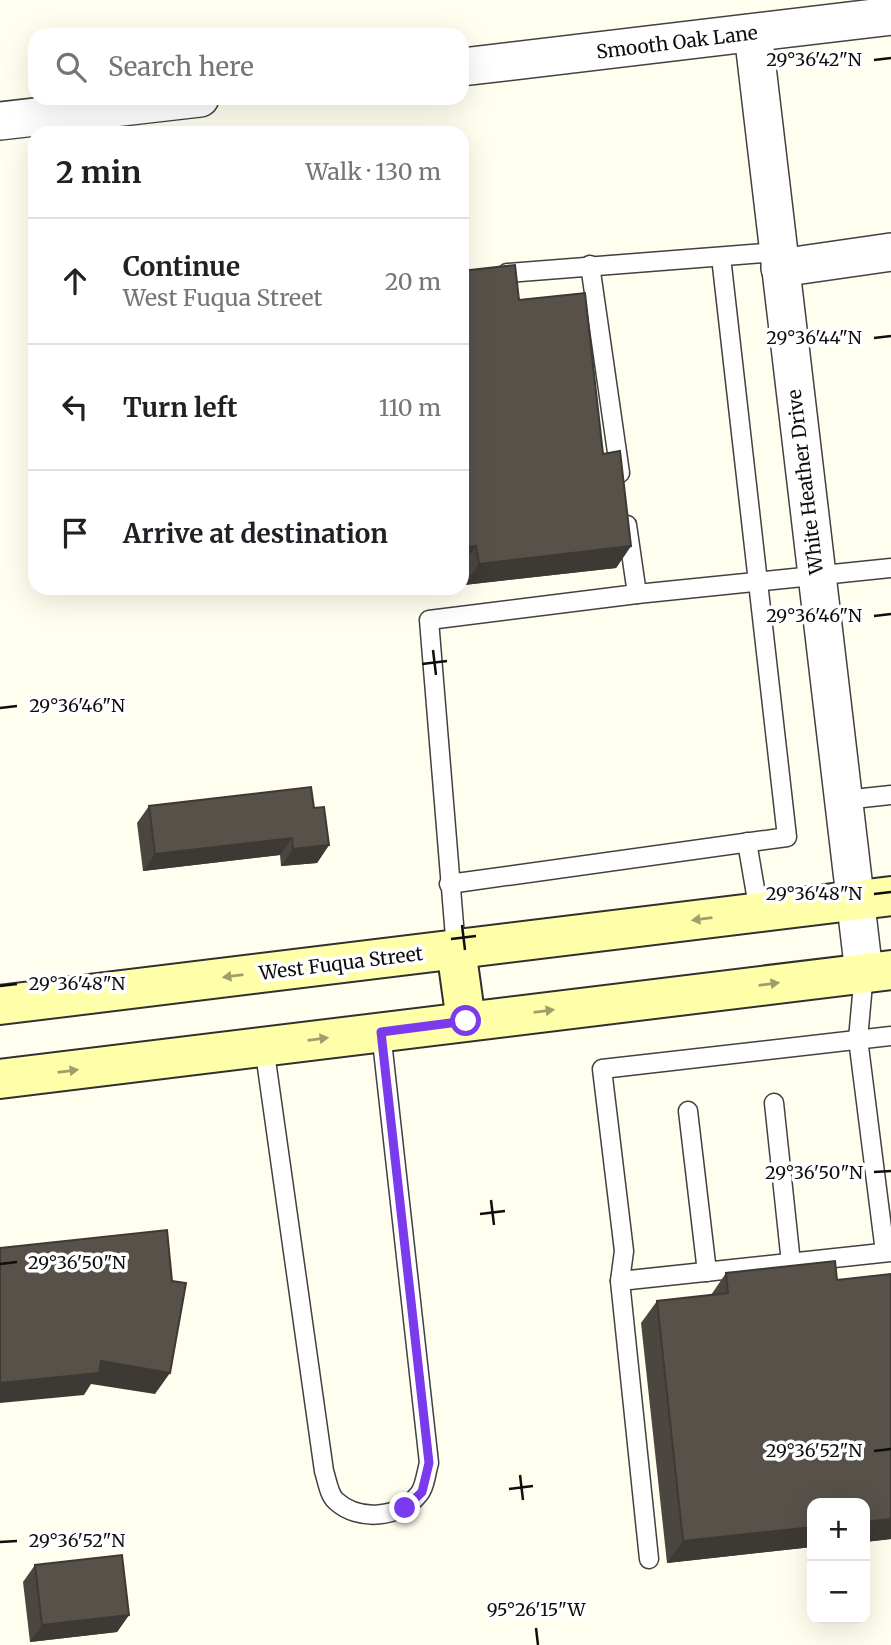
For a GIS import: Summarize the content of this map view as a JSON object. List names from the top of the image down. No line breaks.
{"streets":{"main road":["West Fuqua Street"],"street":["Smooth Oak Lane","White Heather Drive"]},"crossings":[["Smooth Oak Lane","White Heather Drive"],["White Heather Drive","West Fuqua Street"]],"page":{"search":"Search here","heading":["2 min","Walk · 130 m"],"list":[["Continue","West Fuqua Street","20 m"],["Turn left","110 m"],"Arrive at destination"],"map_buttons":["+","−"]},"coordinates":["29°36'42\"N","29°36'44\"N","29°36'46\"N","29°36'48\"N","29°36'50\"N","29°36'52\"N","95°26'15\"W"]}
